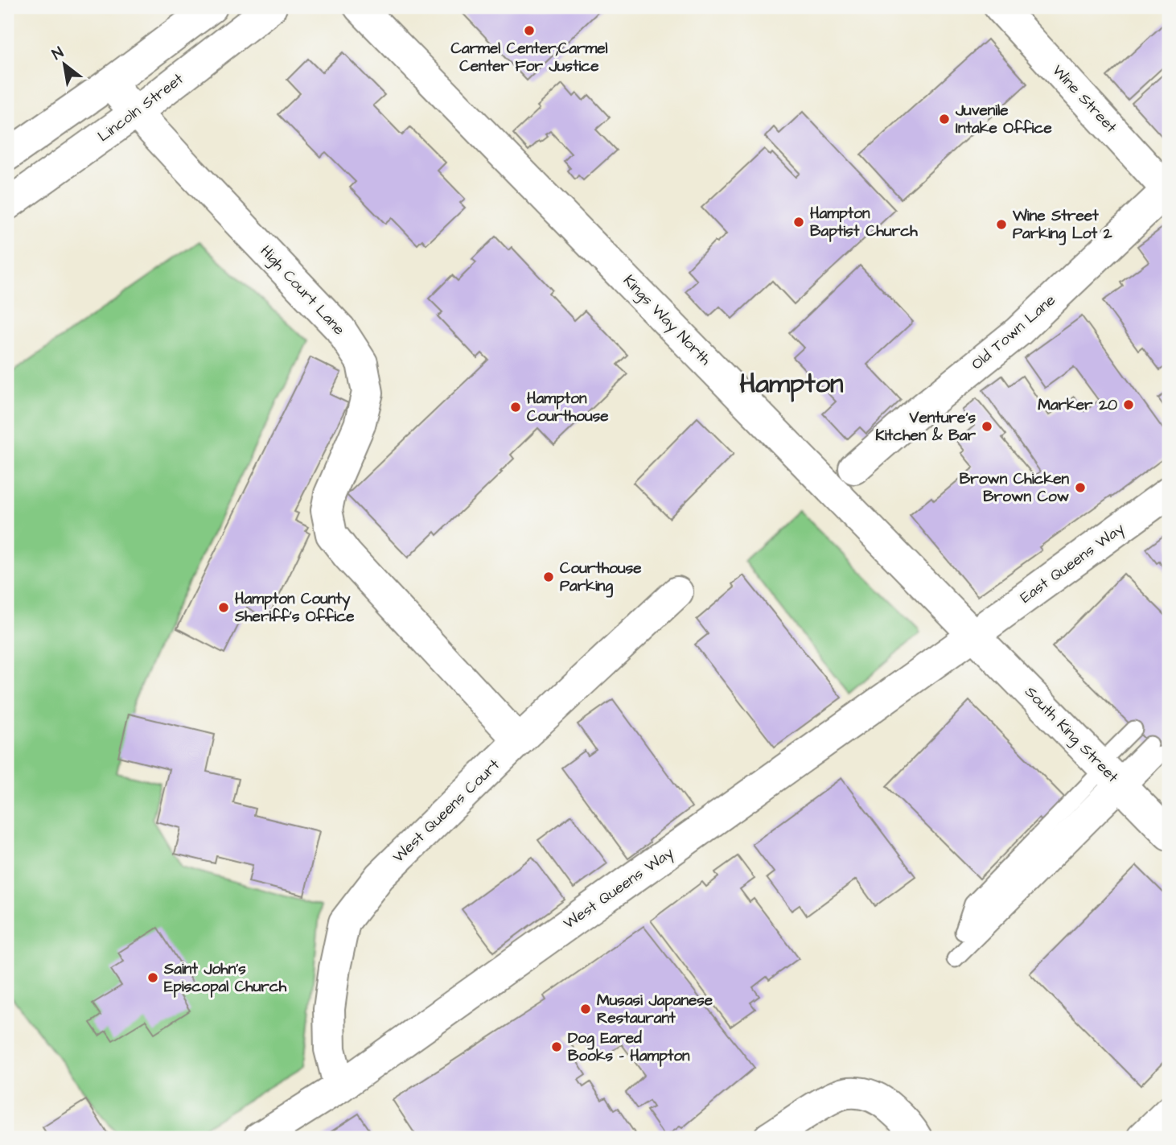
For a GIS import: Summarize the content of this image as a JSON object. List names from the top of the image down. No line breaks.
{"streets":{"street":["Wine Street","Lincoln Street","High Court Lane","Kings Way North","Old Town Lane","East Queens Way","South King Street","West Queens Court","West Queens Way"]},"crossings":[["Wine Street","Old Town Lane"],["Lincoln Street","High Court Lane"],["High Court Lane","West Queens Court"],["Kings Way North","East Queens Way"],["Kings Way North","South King Street"],["Kings Way North","West Queens Way"],["East Queens Way","South King Street"],["East Queens Way","West Queens Way"],["South King Street","West Queens Way"],["West Queens Court","West Queens Way"]],"districts":["Hampton"],"places":["Carmel Center;Carmel Center For Justice","Juvenile Intake Office","Hampton Baptist Church","Wine Street Parking Lot 2","Marker 20","Hampton Courthouse","Venture's Kitchen & Bar","Brown Chicken Brown Cow","Courthouse Parking","Hampton County Sheriff's Office","Saint John's Episcopal Church","Musasi Japanese Restaurant","Dog Eared Books - Hampton"],"north":"top left"}
